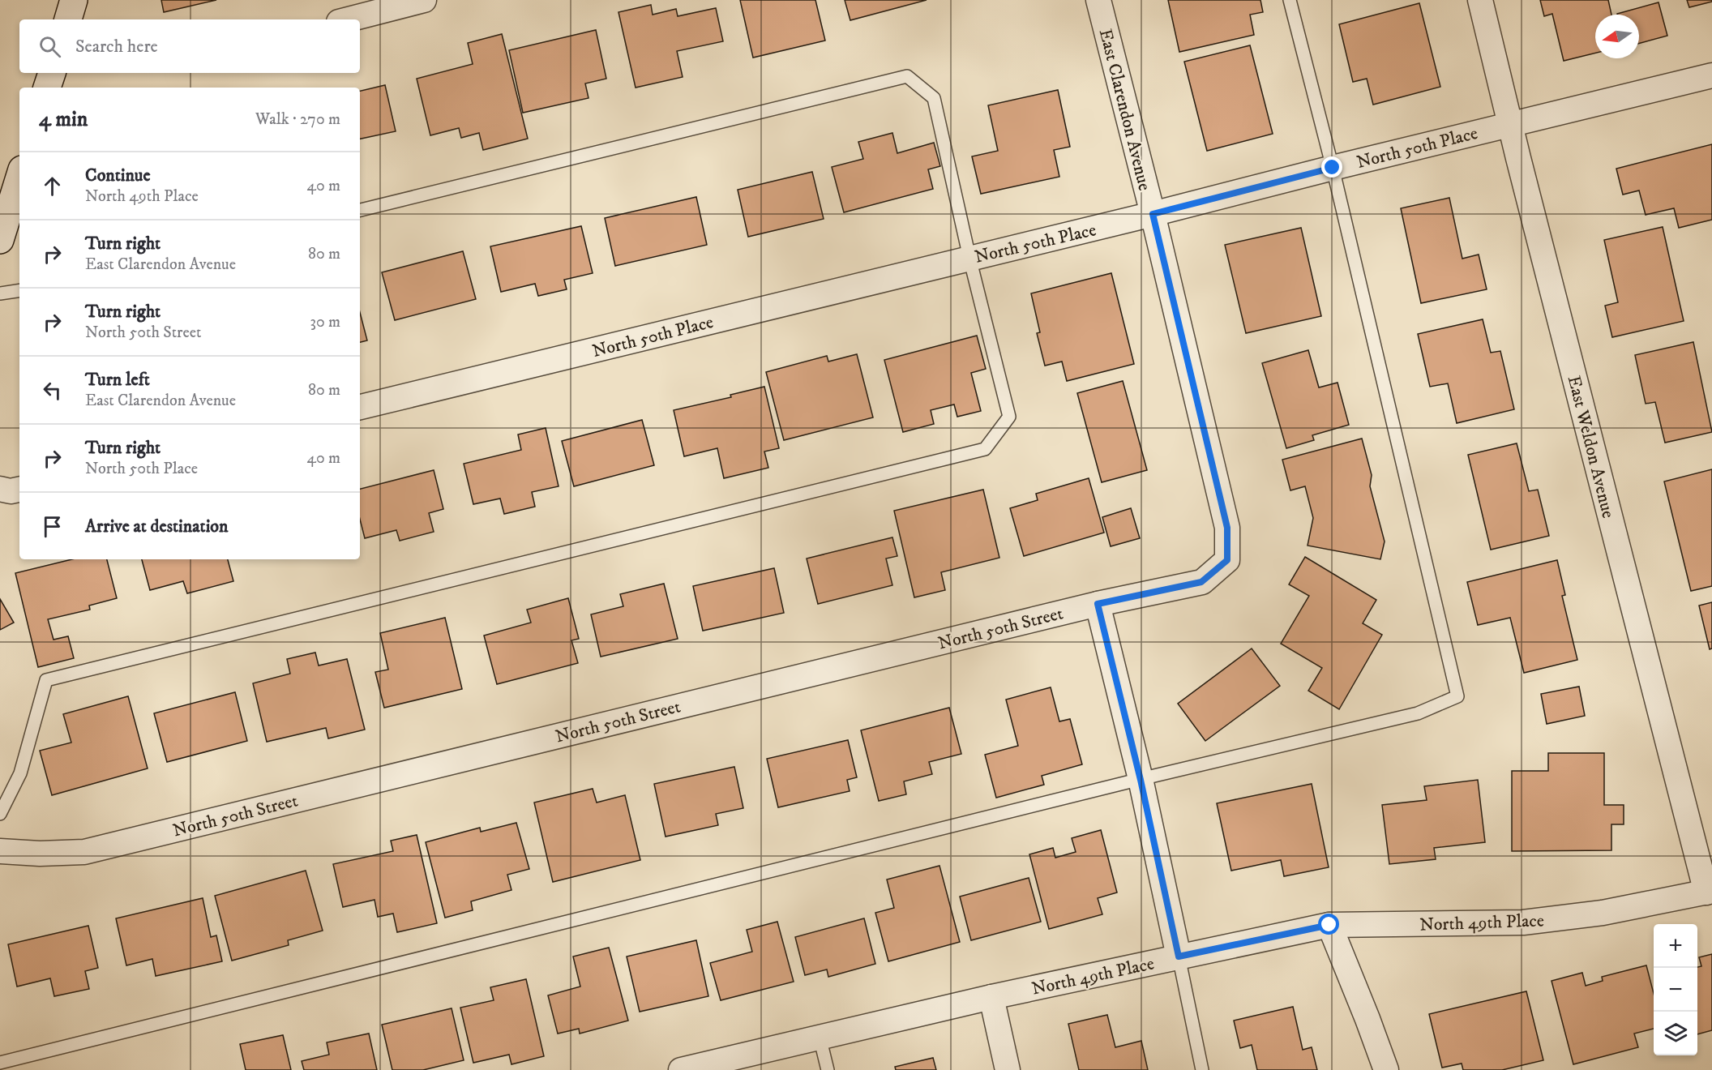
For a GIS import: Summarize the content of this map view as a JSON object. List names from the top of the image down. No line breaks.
{"streets":{"street":["East Clarendon Avenue","North 50th Place","East Weldon Avenue","North 50th Street","North 49th Place"]},"crossings":[["East Clarendon Avenue","North 50th Place"],["East Clarendon Avenue","North 50th Street"],["North 50th Place","East Weldon Avenue"],["East Weldon Avenue","North 49th Place"]],"north":"left","page":{"search":"Search here","heading":["4 min","Walk · 270 m"],"list":[["Continue","North 49th Place","40 m"],["Turn right","East Clarendon Avenue","80 m"],["Turn right","North 50th Street","30 m"],["Turn left","East Clarendon Avenue","80 m"],["Turn right","North 50th Place","40 m"],"Arrive at destination"],"map_buttons":["+","−"]}}
